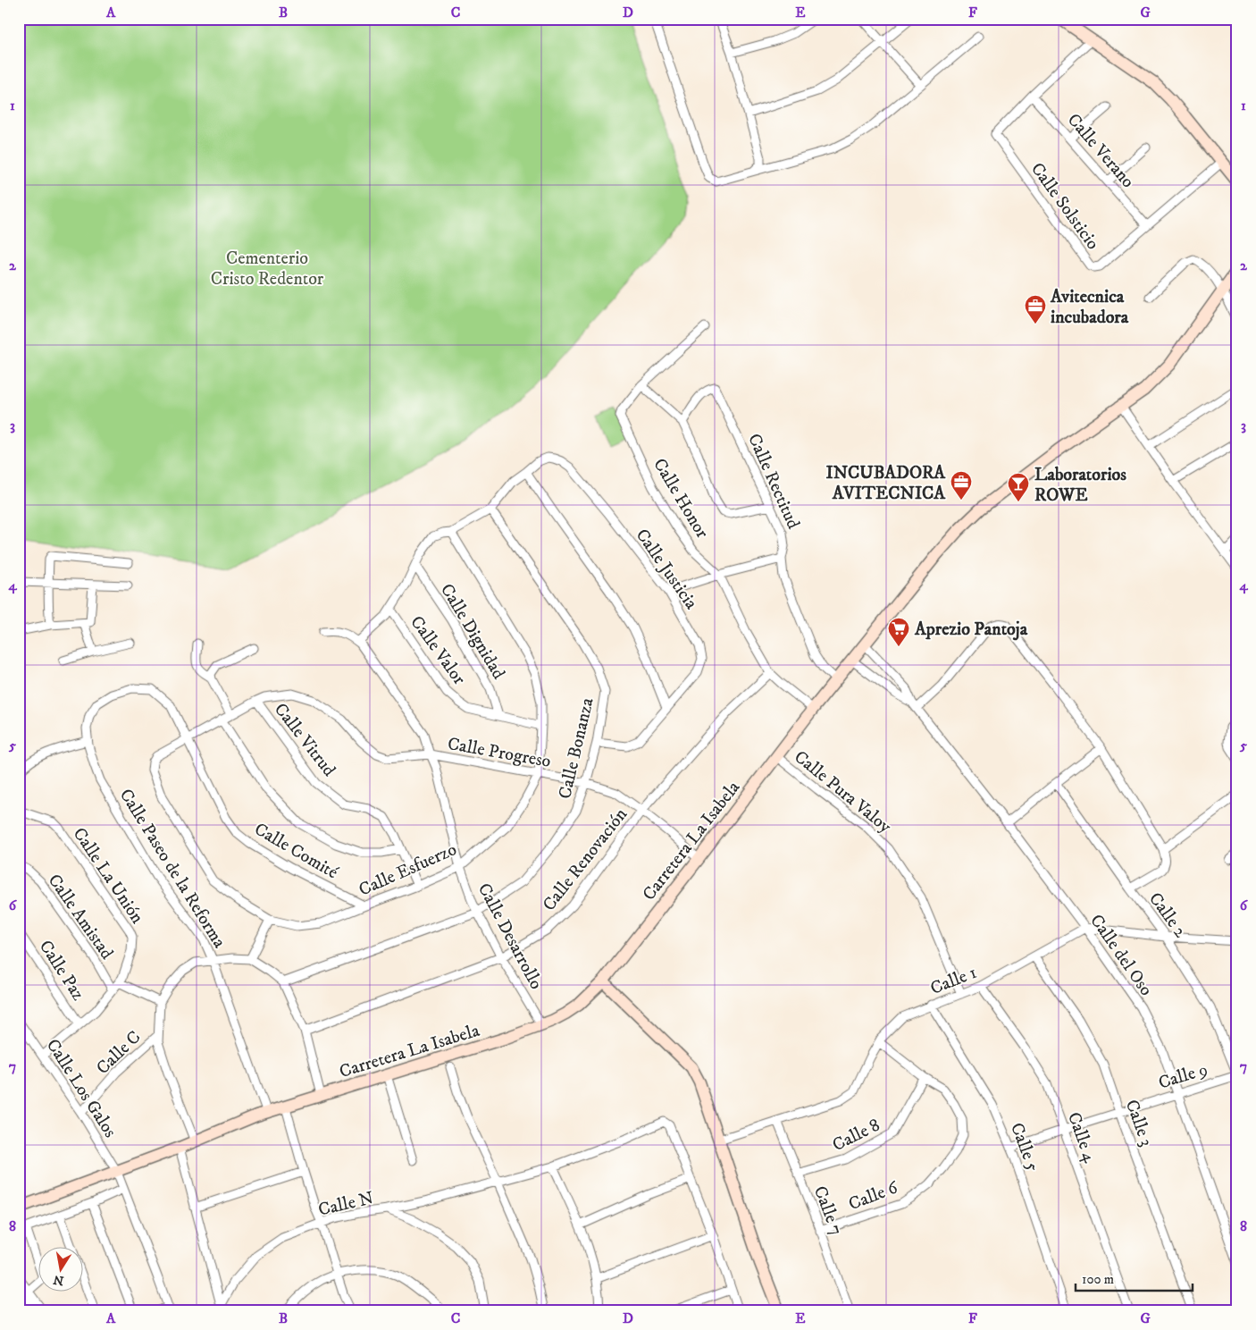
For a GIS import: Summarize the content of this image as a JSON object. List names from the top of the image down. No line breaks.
{"streets":{"main road":["Carretera La Isabela"],"street":["Calle Verano","Calle Solsticio","Calle Rectitud","Calle Honor","Calle Justicia","Calle Dignidad","Calle Valor","Calle Vitrud","Calle Bonanza","Calle Progreso","Calle Pura Valoy","Calle Comité","Calle Renovación","Calle Paseo de la Reforma","Calle Esfuerzo","Calle La Unión","Calle 2","Calle Amistad","Calle Desarrollo","Calle del Oso","Calle Paz","Calle 1","Calle C","Calle 9","Calle Los Galos","Calle 3","Calle 8","Calle 4","Calle 5","Calle 6","Calle N","Calle 7"]},"crossings":[["Calle Verano","Calle Solsticio"],["Calle Rectitud","Carretera La Isabela"],["Calle Honor","Carretera La Isabela"],["Calle Honor","Calle Renovación"],["Calle Justicia","Calle Bonanza"],["Calle Dignidad","Calle Valor"],["Calle Valor","Calle Esfuerzo"],["Calle Vitrud","Calle Progreso"],["Calle Vitrud","Calle Esfuerzo"],["Calle Bonanza","Calle Progreso"],["Calle Bonanza","Calle Desarrollo"],["Calle Progreso","Carretera La Isabela"],["Calle Progreso","Calle Comité"],["Calle Progreso","Calle Renovación"],["Calle Progreso","Calle Paseo de la Reforma"],["Calle Progreso","Calle Esfuerzo"],["Calle Progreso","Calle Desarrollo"],["Calle Pura Valoy","Carretera La Isabela"],["Calle Pura Valoy","Calle 1"],["Carretera La Isabela","Calle Paseo de la Reforma"],["Carretera La Isabela","Calle Desarrollo"],["Carretera La Isabela","Calle del Oso"],["Carretera La Isabela","Calle Los Galos"],["Calle Comité","Calle Paseo de la Reforma"],["Calle Comité","Calle Esfuerzo"],["Calle Renovación","Calle Desarrollo"],["Calle Esfuerzo","Calle Desarrollo"],["Calle La Unión","Calle Amistad"],["Calle La Unión","Calle Paz"],["Calle La Unión","Calle Los Galos"],["Calle 2","Calle 9"],["Calle del Oso","Calle 1"],["Calle del Oso","Calle 9"],["Calle 1","Calle 3"],["Calle 1","Calle 4"],["Calle 1","Calle 5"],["Calle 1","Calle 6"],["Calle 1","Calle 7"],["Calle C","Calle Los Galos"],["Calle 9","Calle 3"],["Calle 9","Calle 4"],["Calle 9","Calle 5"],["Calle 8","Calle 6"],["Calle 8","Calle 7"],["Calle 6","Calle 7"]],"parks":["Cementerio Cristo Redentor"],"places":{"office":["Avitecnica incubadora","INCUBADORA AVITECNICA"],"bar":["Laboratorios ROWE"],"supermarket":["Aprezio Pantoja"]},"scale_bar":"100 m","north":"bottom","grid":{"columns":["A","B","C","D","E","F","G"],"rows":["1","2","3","4","5","6","7","8"]}}
